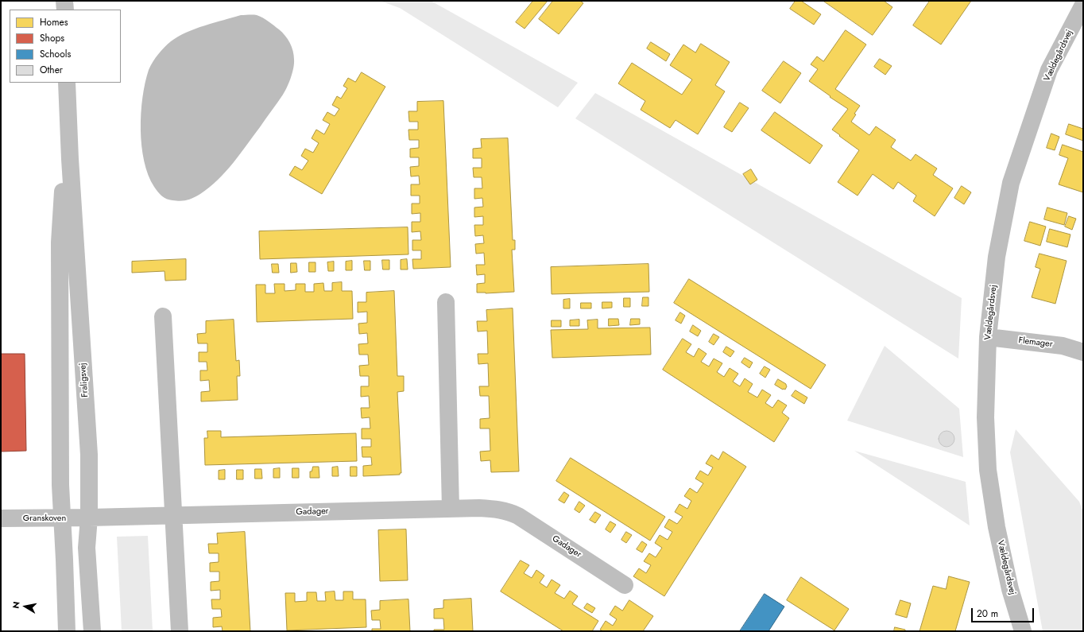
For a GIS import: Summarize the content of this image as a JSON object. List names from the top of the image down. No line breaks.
{"streets":{"street":["Vældegårdsvej","Flemager","Fraligsvej","Gadager","Granskoven"]},"crossings":[["Vældegårdsvej","Flemager"],["Fraligsvej","Gadager"],["Fraligsvej","Granskoven"],["Gadager","Granskoven"]],"legend":["Homes","Shops","Schools","Other"],"scale_bar":"20 m","north":"left"}
